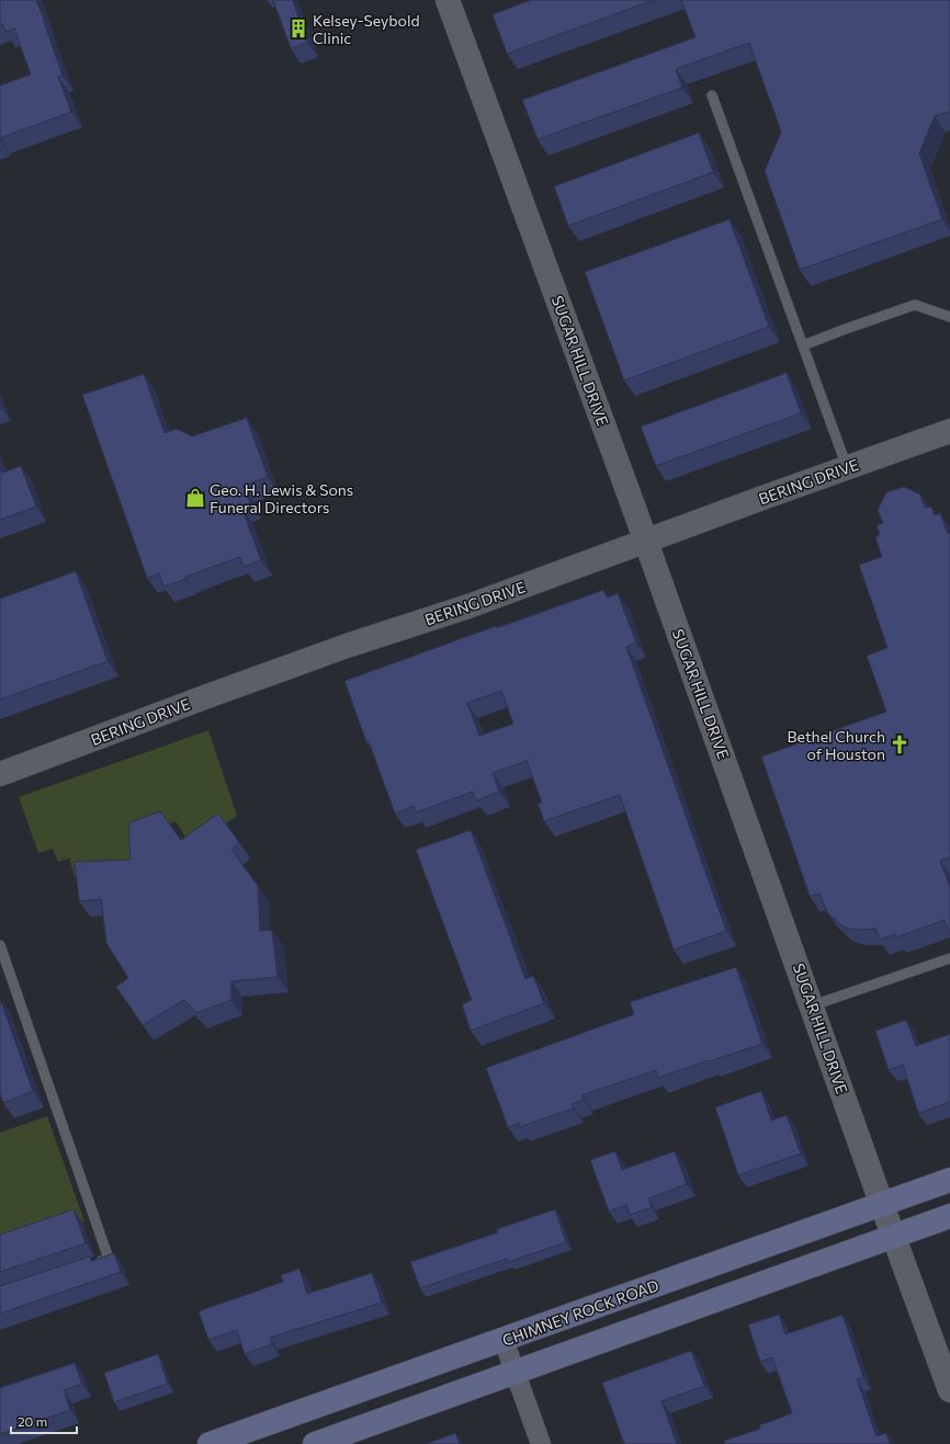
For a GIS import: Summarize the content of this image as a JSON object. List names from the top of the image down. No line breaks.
{"streets":{"main road":["CHIMNEY ROCK ROAD"],"street":["SUGAR HILL DRIVE","BERING DRIVE"]},"crossings":[["SUGAR HILL DRIVE","BERING DRIVE"],["SUGAR HILL DRIVE","CHIMNEY ROCK ROAD"]],"places":{"building":["Kelsey-Seybold Clinic"],"shop":["Geo. H. Lewis & Sons Funeral Directors"],"church":["Bethel Church of Houston"]},"scale_bar":"20 m"}
